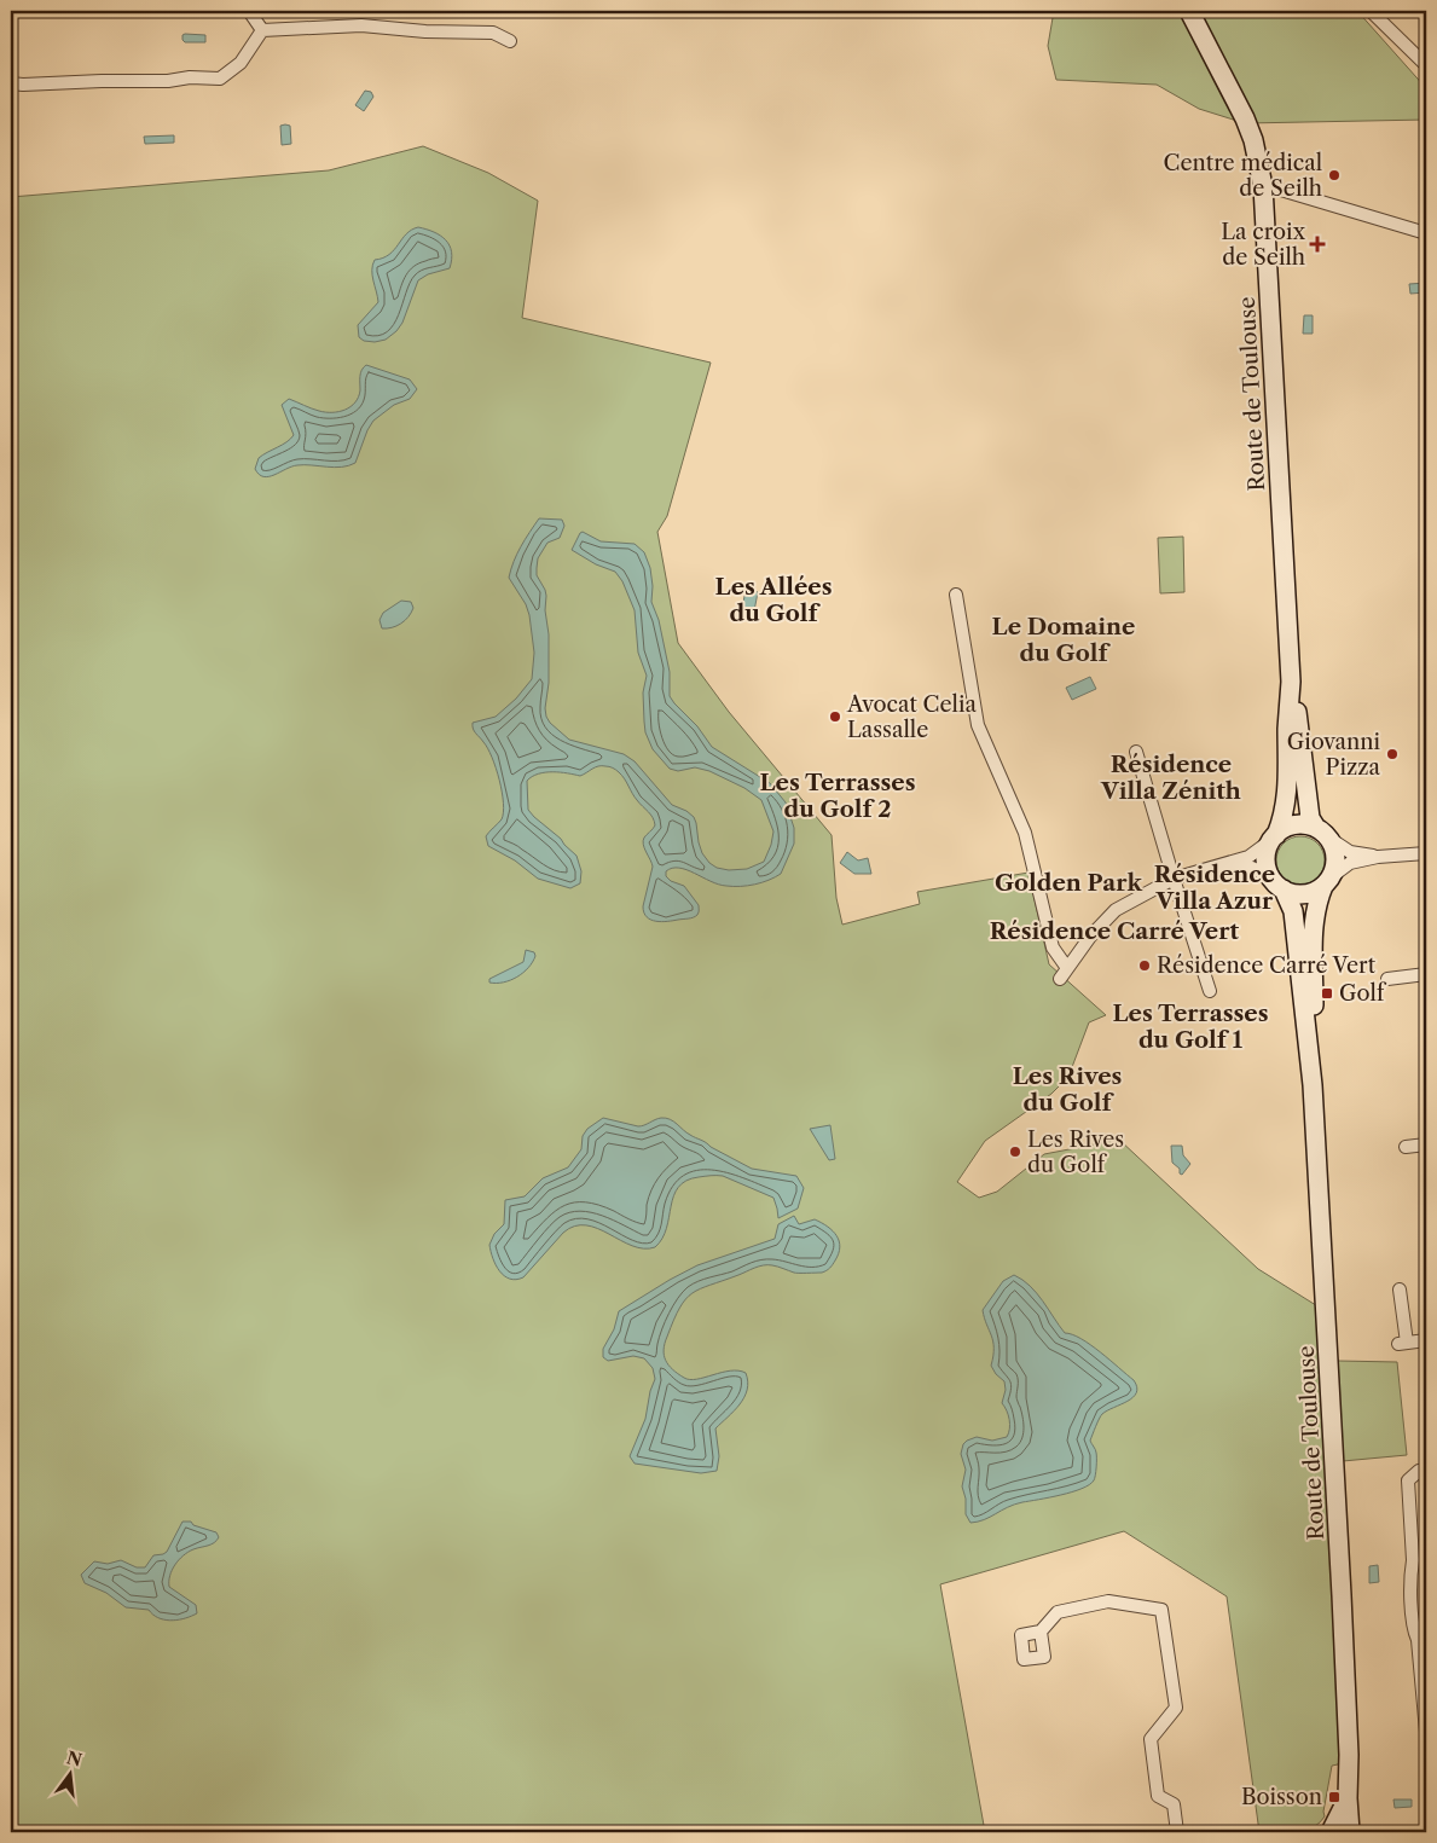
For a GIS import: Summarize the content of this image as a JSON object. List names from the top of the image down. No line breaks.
{"streets":{"main road":["Route de Toulouse"]},"districts":["Les Allées du Golf","Le Domaine du Golf","Résidence Villa Zénith","Les Terrasses du Golf 2","Résidence Villa Azur","Golden Park","Résidence Carré Vert","Les Terrasses du Golf 1","Les Rives du Golf"],"places":{"other":["Centre médical de Seilh","Avocat Celia Lassalle","Giovanni Pizza","Résidence Carré Vert","Les Rives du Golf"],"health":["La croix de Seilh"],"transit":["Golf","Boisson"]},"north":"top"}
